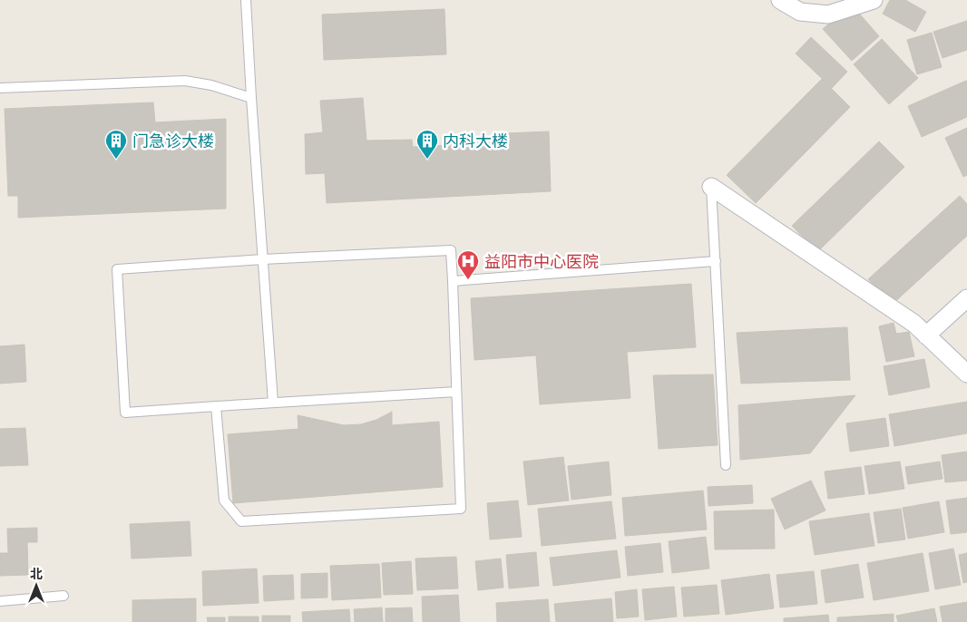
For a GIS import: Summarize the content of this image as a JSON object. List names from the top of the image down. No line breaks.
{"places":{"building":["门急诊大楼","内科大楼"],"hospital":["益阳市中心医院"]},"north":"top"}
